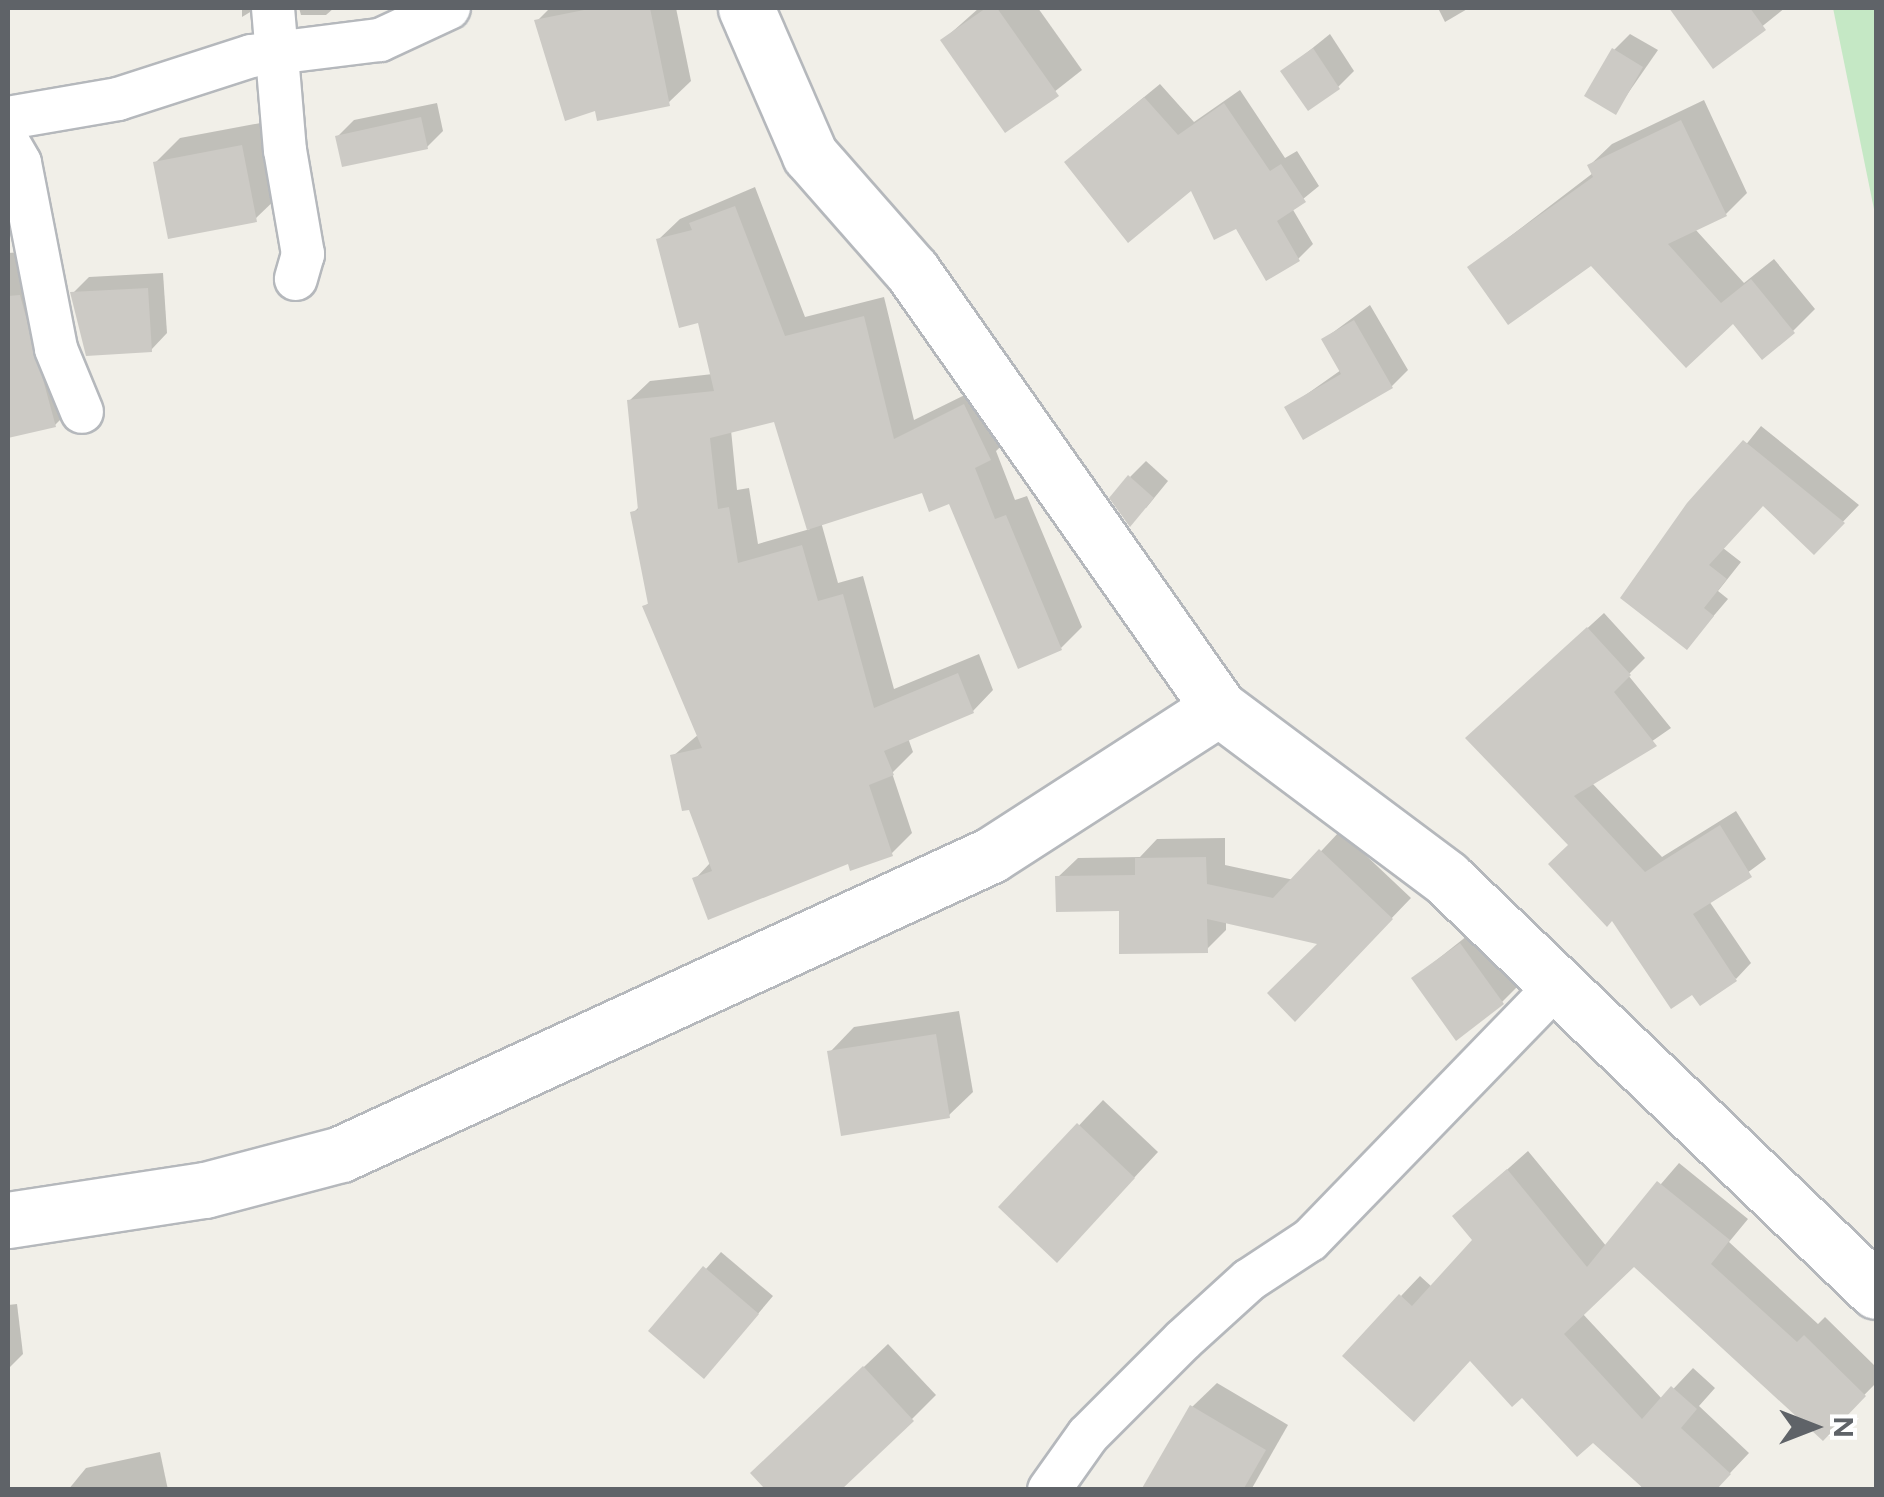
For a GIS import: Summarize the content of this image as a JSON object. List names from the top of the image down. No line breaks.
{"north":"right"}
